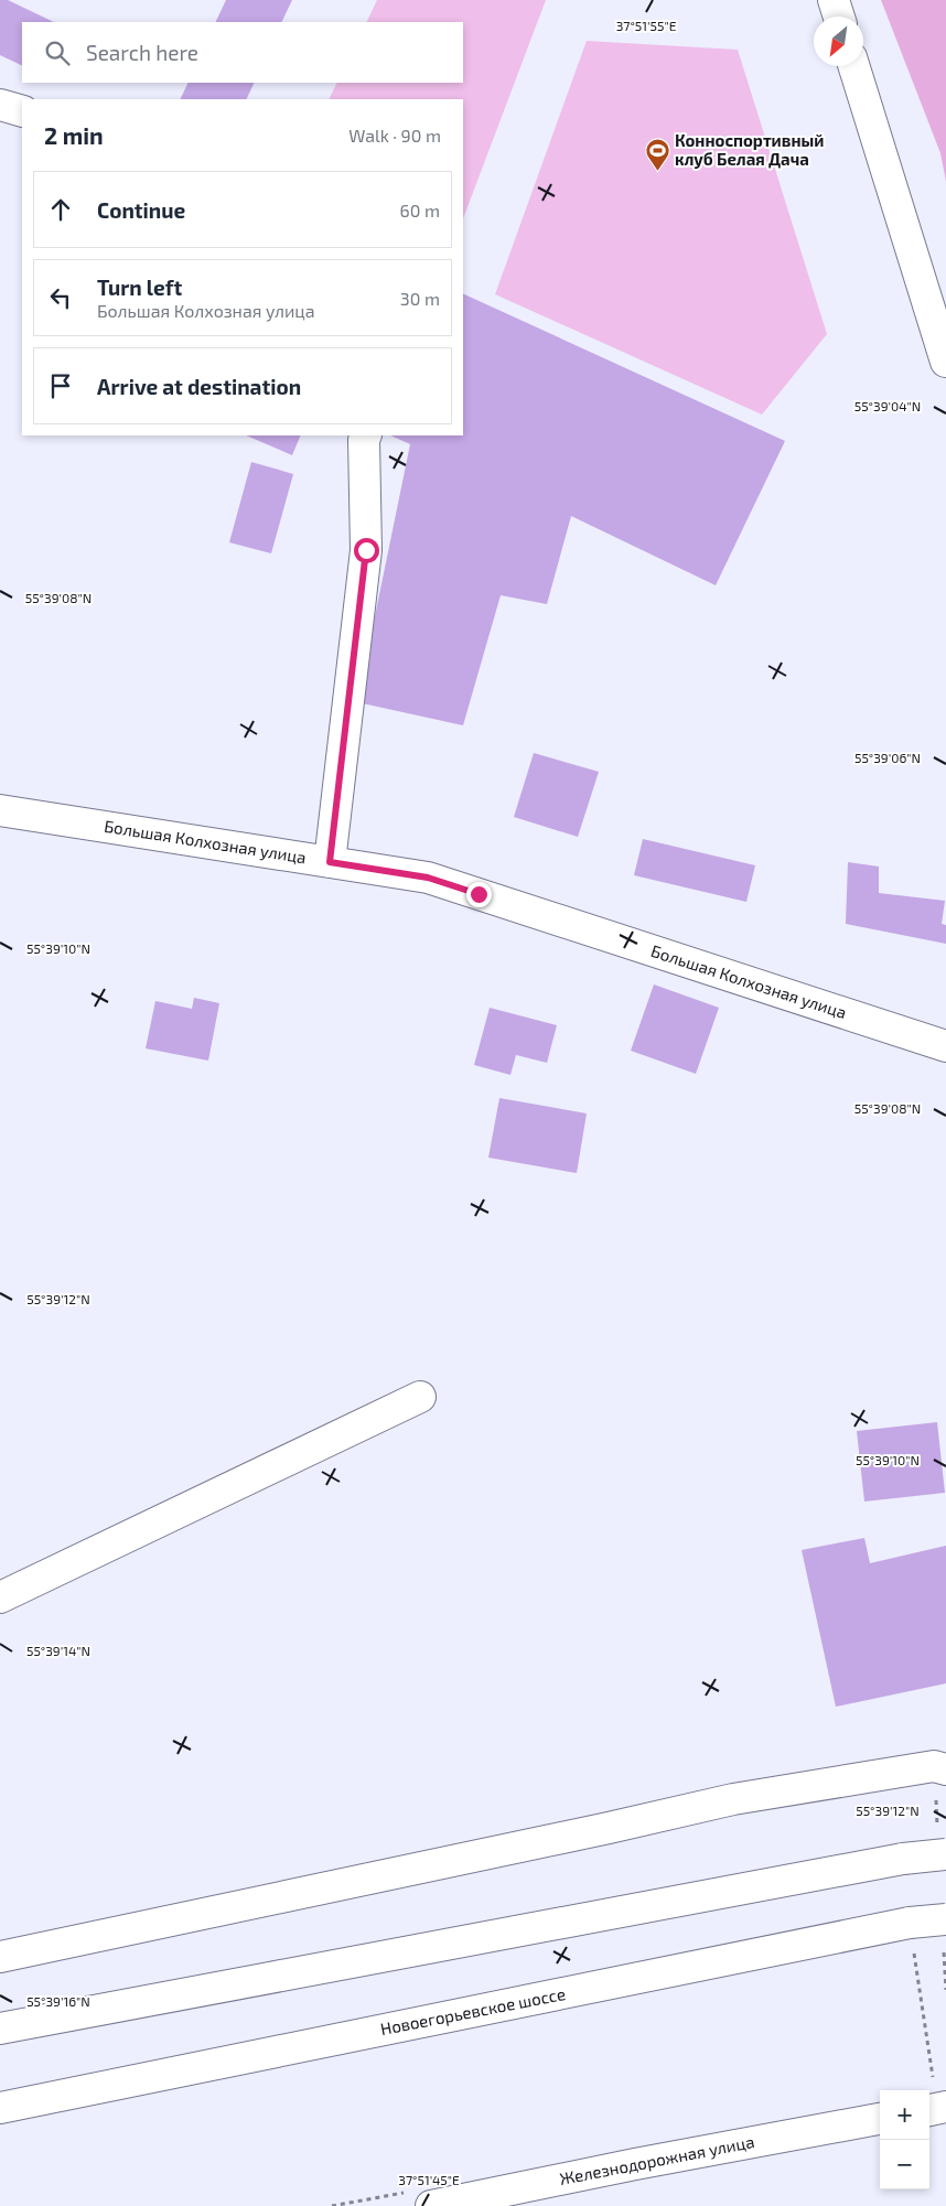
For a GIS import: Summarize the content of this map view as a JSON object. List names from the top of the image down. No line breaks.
{"streets":{"street":["Большая Колхозная улица","Новоегорьевское шоссе","Железнодорожная улица"]},"places":{"sports":["Конноспортивный клуб Белая Дача"]},"north":"bottom left","page":{"search":"Search here","heading":["2 min","Walk · 90 m"],"list":[["Continue","60 m"],["Turn left","Большая Колхозная улица","30 m"],"Arrive at destination"],"map_buttons":["+","−"]},"coordinates":["37°51'55\"E","55°39'04\"N","55°39'08\"N","55°39'06\"N","55°39'10\"N","55°39'12\"N","55°39'14\"N","55°39'16\"N","37°51'45\"E"]}
